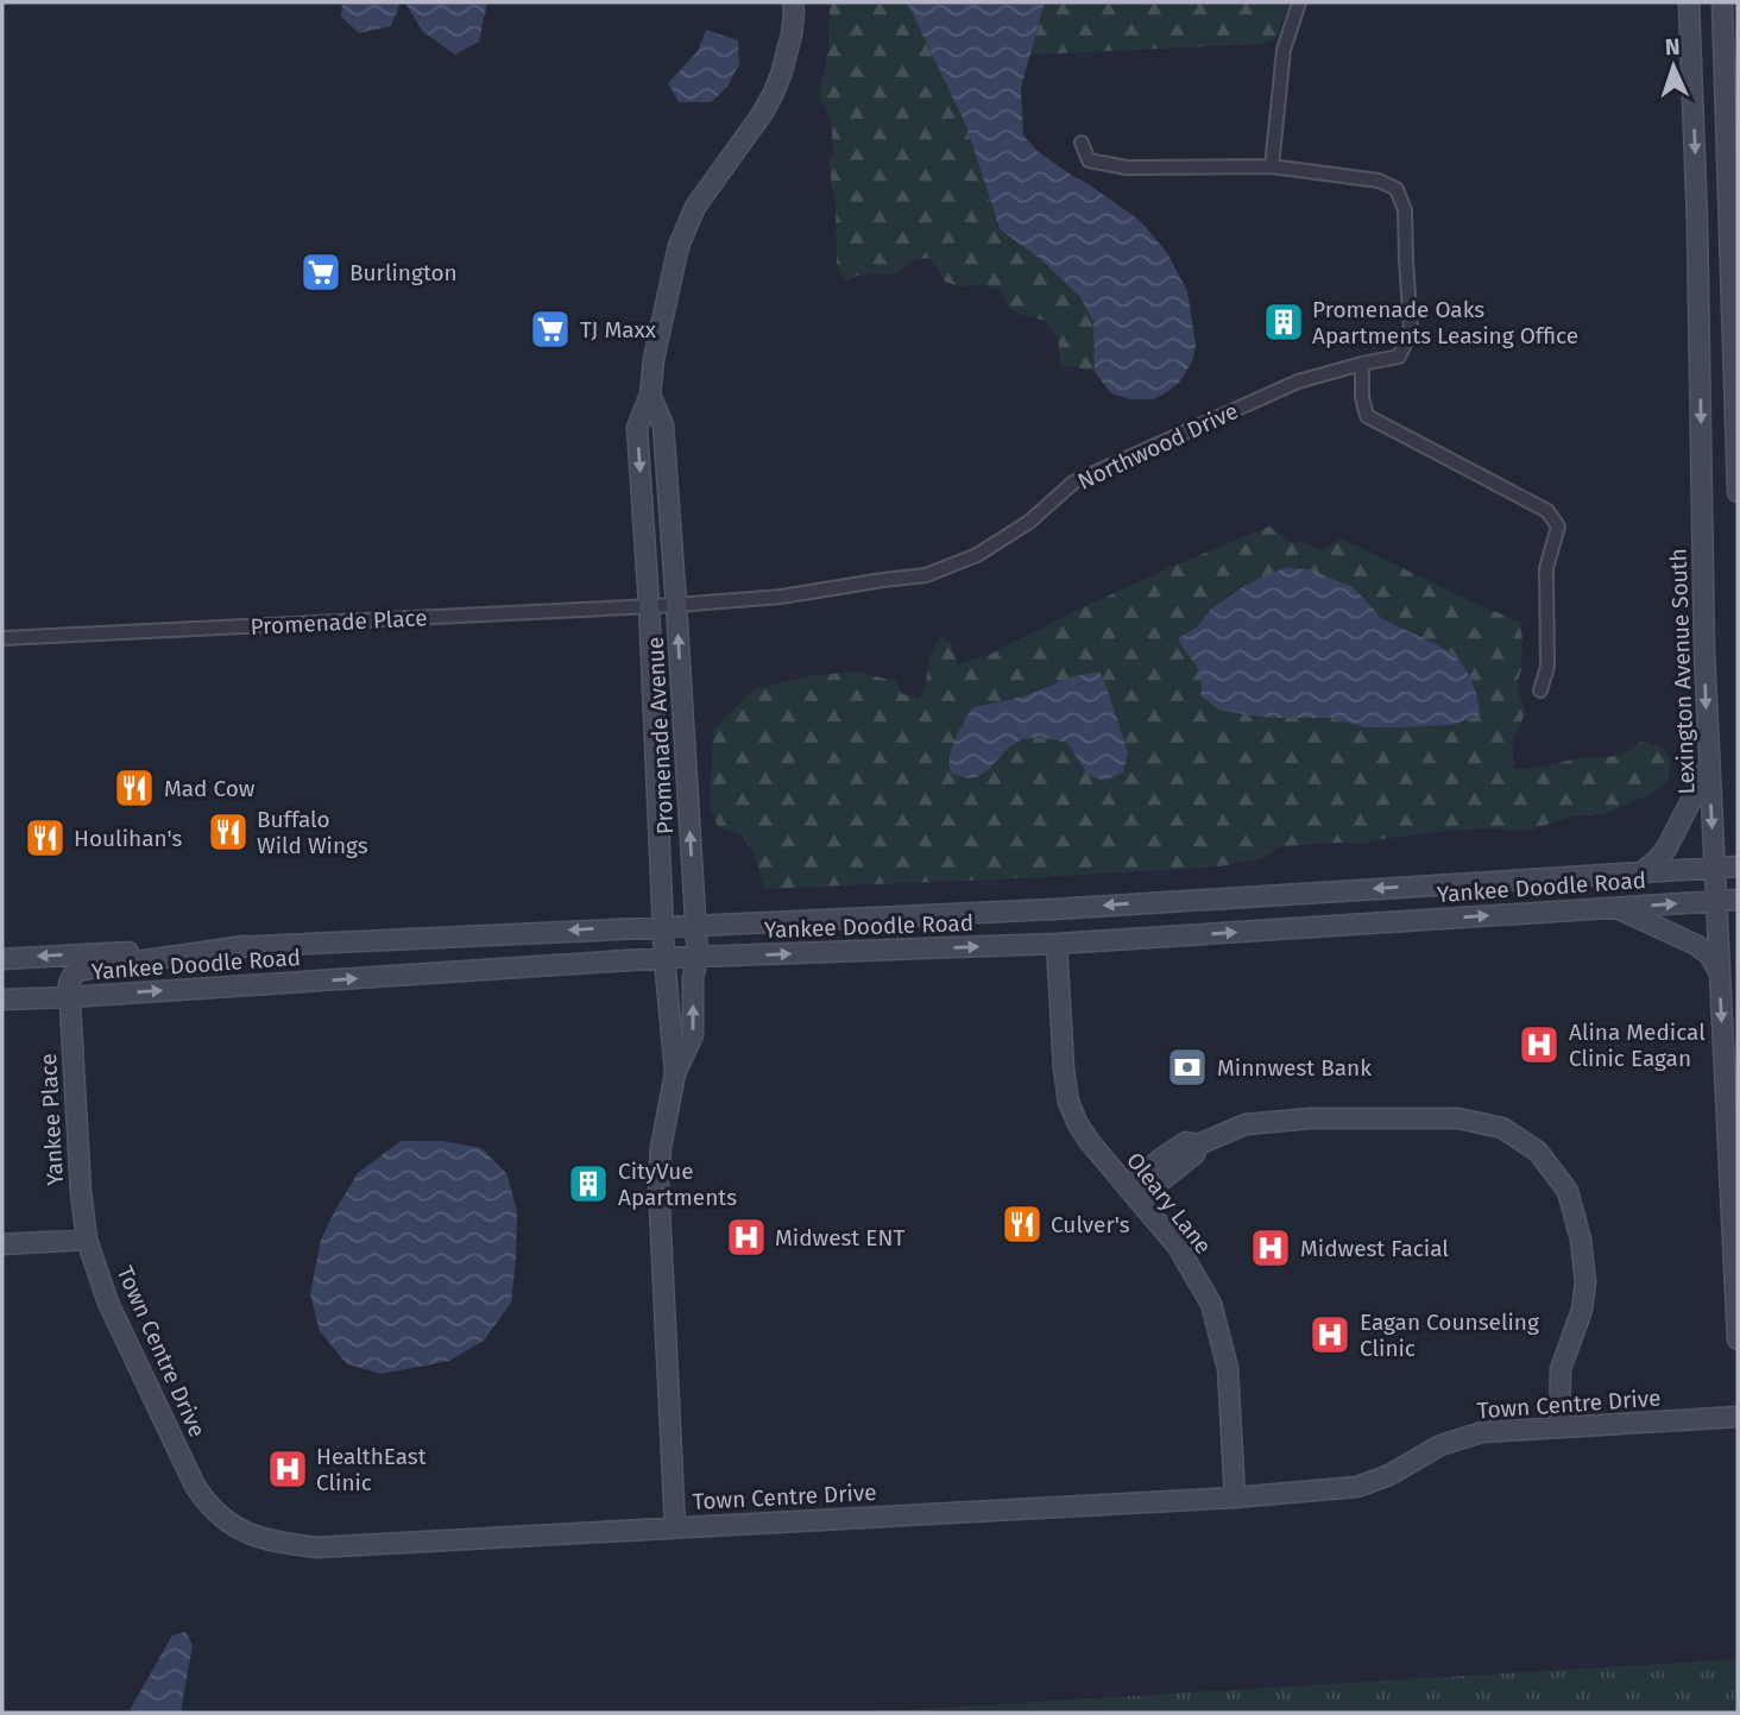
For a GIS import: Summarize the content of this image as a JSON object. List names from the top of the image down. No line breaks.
{"streets":{"street":["Northwood Drive","Promenade Place","Lexington Avenue South","Promenade Avenue","Yankee Doodle Road","Yankee Place","Oleary Lane","Town Centre Drive"]},"crossings":[["Northwood Drive","Promenade Place"],["Northwood Drive","Promenade Avenue"],["Promenade Place","Promenade Avenue"],["Lexington Avenue South","Yankee Doodle Road"],["Promenade Avenue","Yankee Doodle Road"],["Promenade Avenue","Town Centre Drive"],["Yankee Doodle Road","Yankee Place"],["Yankee Doodle Road","Oleary Lane"],["Yankee Place","Town Centre Drive"],["Oleary Lane","Town Centre Drive"]],"places":{"supermarket":["Burlington","TJ Maxx"],"building":["Promenade Oaks Apartments Leasing Office","CityVue Apartments"],"restaurant":["Mad Cow","Buffalo Wild Wings","Houlihan's","Culver's"],"hospital":["Alina Medical Clinic Eagan","Midwest ENT","Midwest Facial","Eagan Counseling Clinic","HealthEast Clinic"],"bank":["Minnwest Bank"]},"north":"top"}
